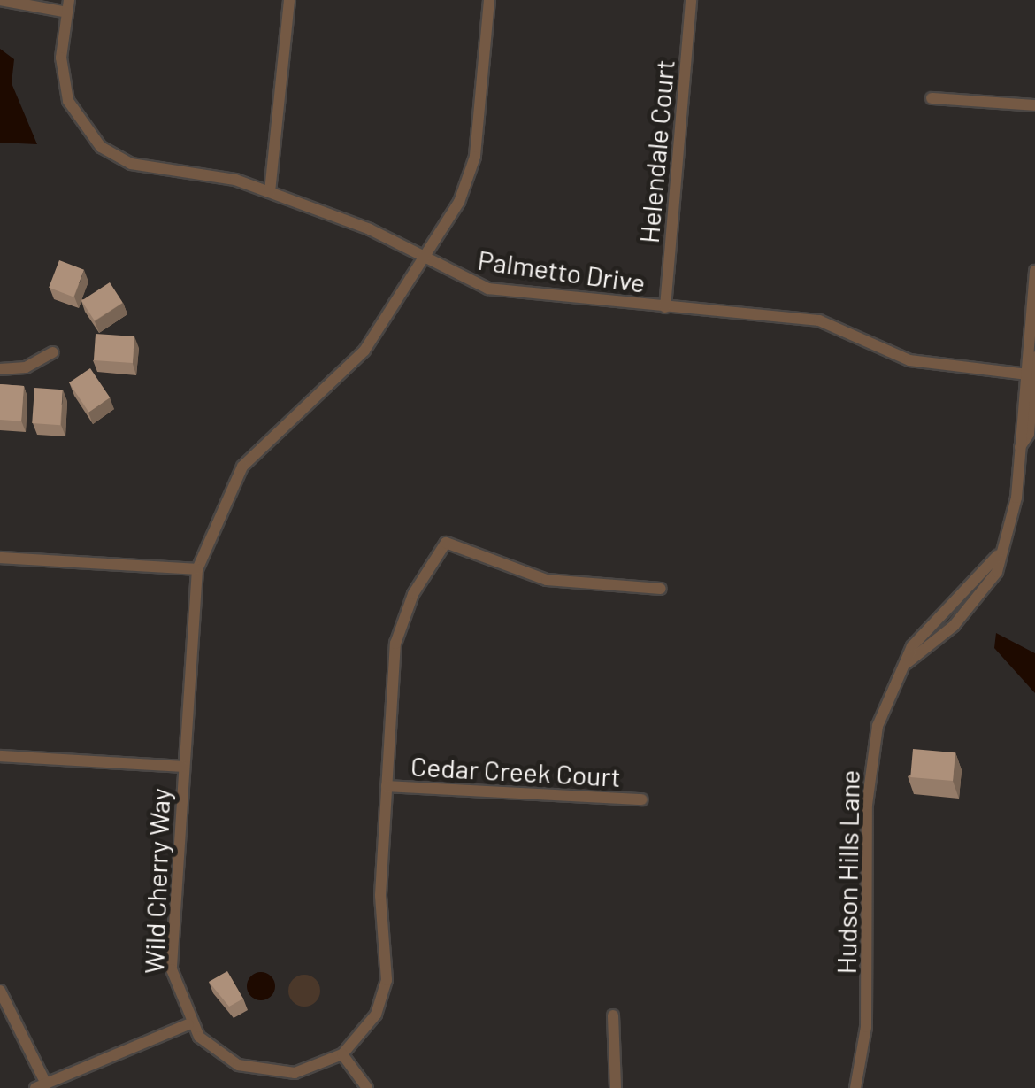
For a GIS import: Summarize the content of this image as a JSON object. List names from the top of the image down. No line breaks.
{"streets":{"street":["Helendale Court","Palmetto Drive","Cedar Creek Court","Hudson Hills Lane","Wild Cherry Way"]},"crossings":[["Helendale Court","Palmetto Drive"],["Palmetto Drive","Hudson Hills Lane"],["Palmetto Drive","Wild Cherry Way"]]}
